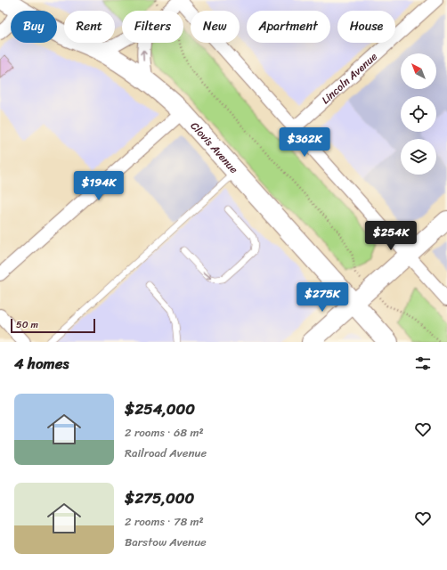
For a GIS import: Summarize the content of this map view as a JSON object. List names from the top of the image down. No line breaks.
{"streets":{"main road":["Clovis Avenue"],"street":["Lincoln Avenue"]},"scale_bar":"50 m","north":"top left","page":{"chip":["Buy","Rent","Filters","New","Apartment","House"],"price":["$362K","$194K","$254K","$275K"],"scale":"50 m","heading":"4 homes","list":[{"name":"$254,000","note":"2 rooms · 68 m² · Railroad Avenue"},{"name":"$275,000","note":"2 rooms · 78 m² · Barstow Avenue"}]}}
